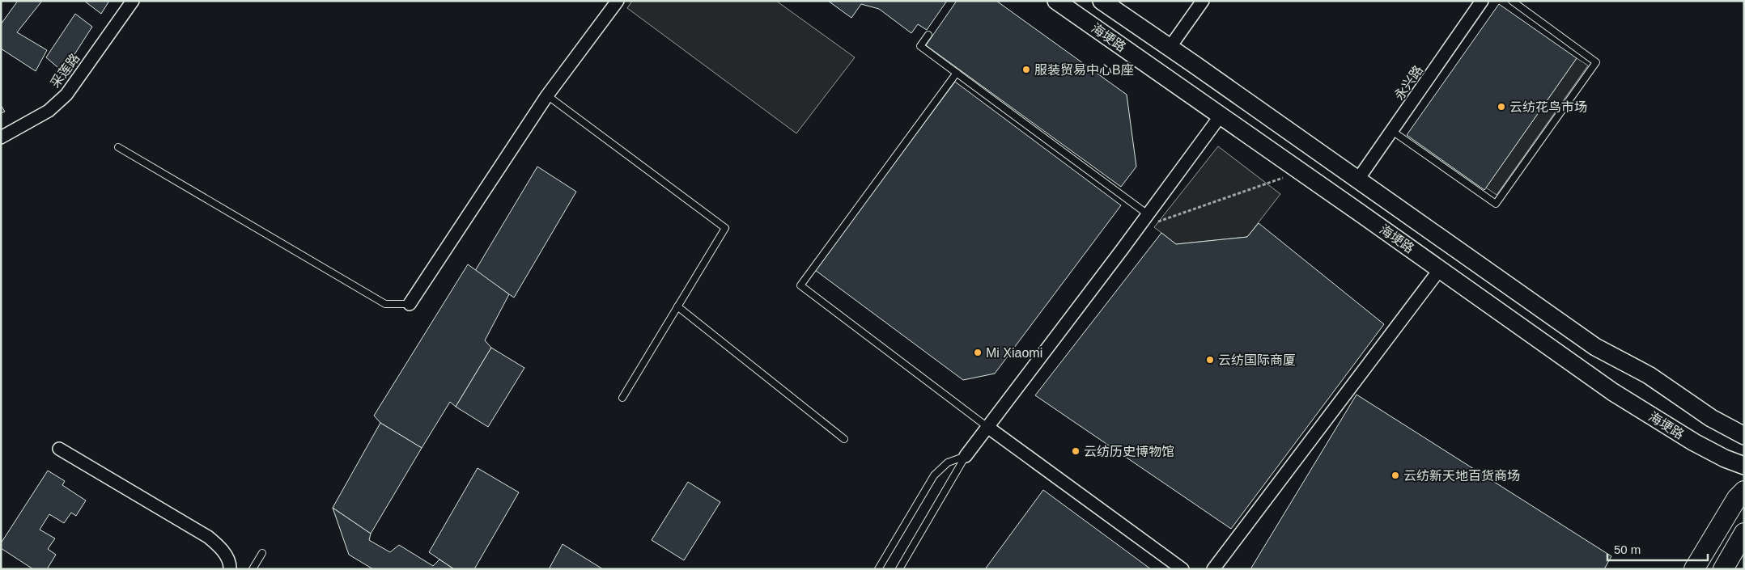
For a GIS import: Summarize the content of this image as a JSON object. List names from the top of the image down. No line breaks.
{"streets":{"main road":["海埂路"],"street":["采莲路","永兴路"]},"crossings":[["海埂路","永兴路"]],"places":["服装贸易中心B座","云纺花鸟市场","Mi Xiaomi","云纺国际商厦","云纺历史博物馆","云纺新天地百货商场"],"scale_bar":"50 m"}
